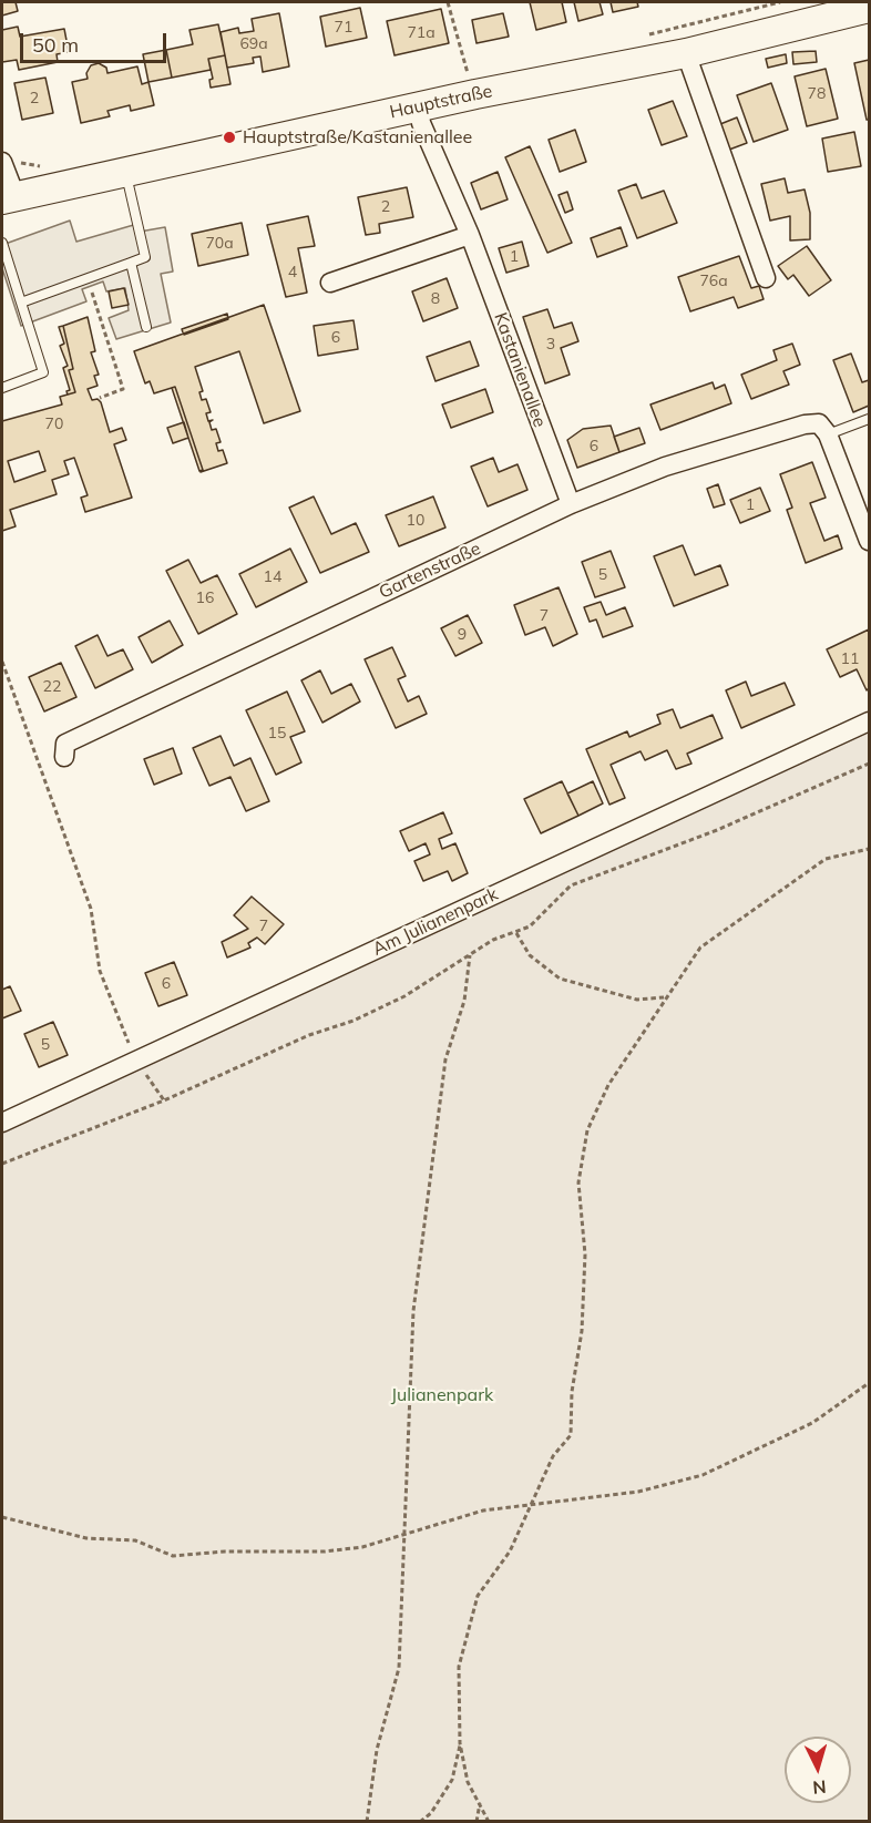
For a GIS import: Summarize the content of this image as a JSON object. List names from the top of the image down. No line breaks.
{"streets":{"main road":["Hauptstraße"],"street":["Kastanienallee","Gartenstraße","Am Julianenpark"]},"crossings":[["Hauptstraße","Kastanienallee"],["Kastanienallee","Gartenstraße"]],"parks":["Julianenpark"],"places":["Hauptstraße/Kastanienallee"],"house_numbers":["71","71a","69a","78","2","2","70a","1","4","76a","8","6","3","70","6","1","10","5","14","16","7","9","11","22","15","7","6","5"],"scale_bar":"50 m","north":"bottom"}
